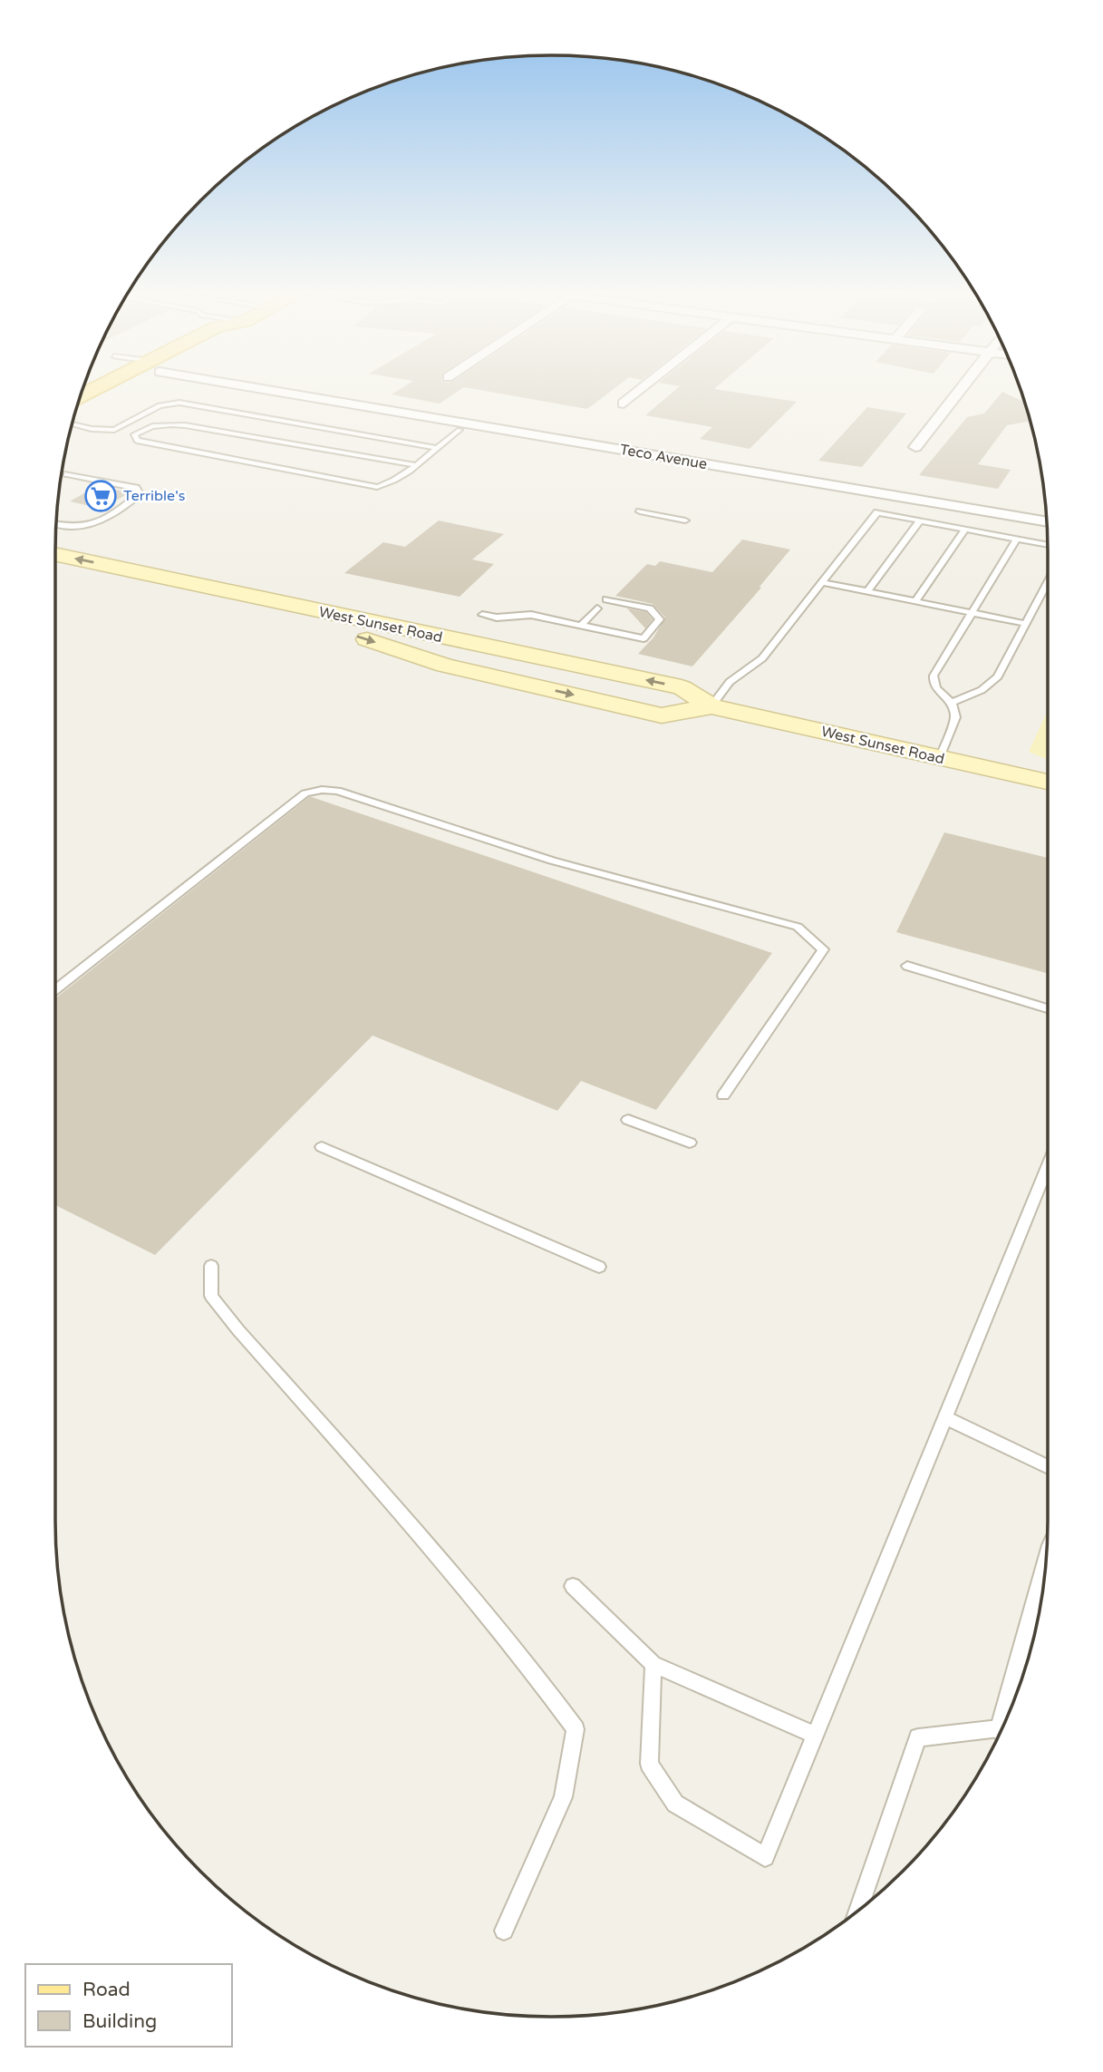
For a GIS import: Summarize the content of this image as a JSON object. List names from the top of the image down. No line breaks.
{"streets":{"main road":["West Sunset Road"],"street":["Teco Avenue"]},"places":{"supermarket":["Terrible's"]},"legend":["Road","Building"]}
